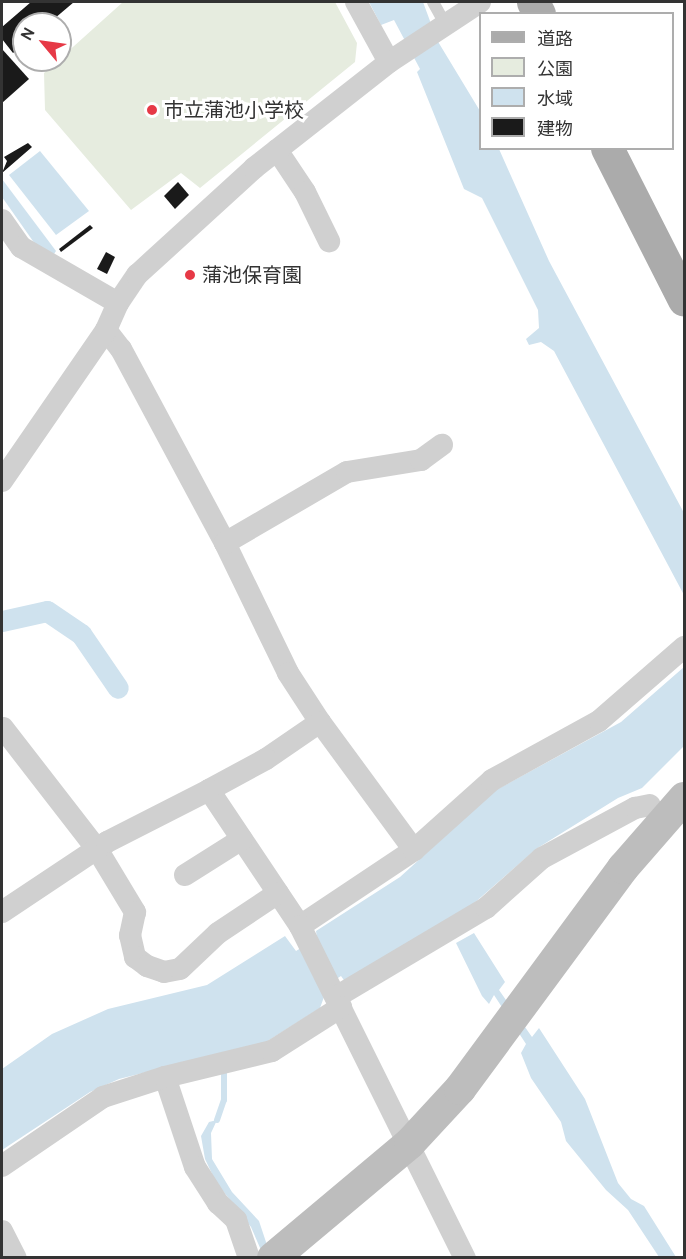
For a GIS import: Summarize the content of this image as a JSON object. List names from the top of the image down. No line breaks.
{"places":["市立蒲池小学校","蒲池保育園"],"legend":["道路","公園","水域","建物"],"north":"top left"}
